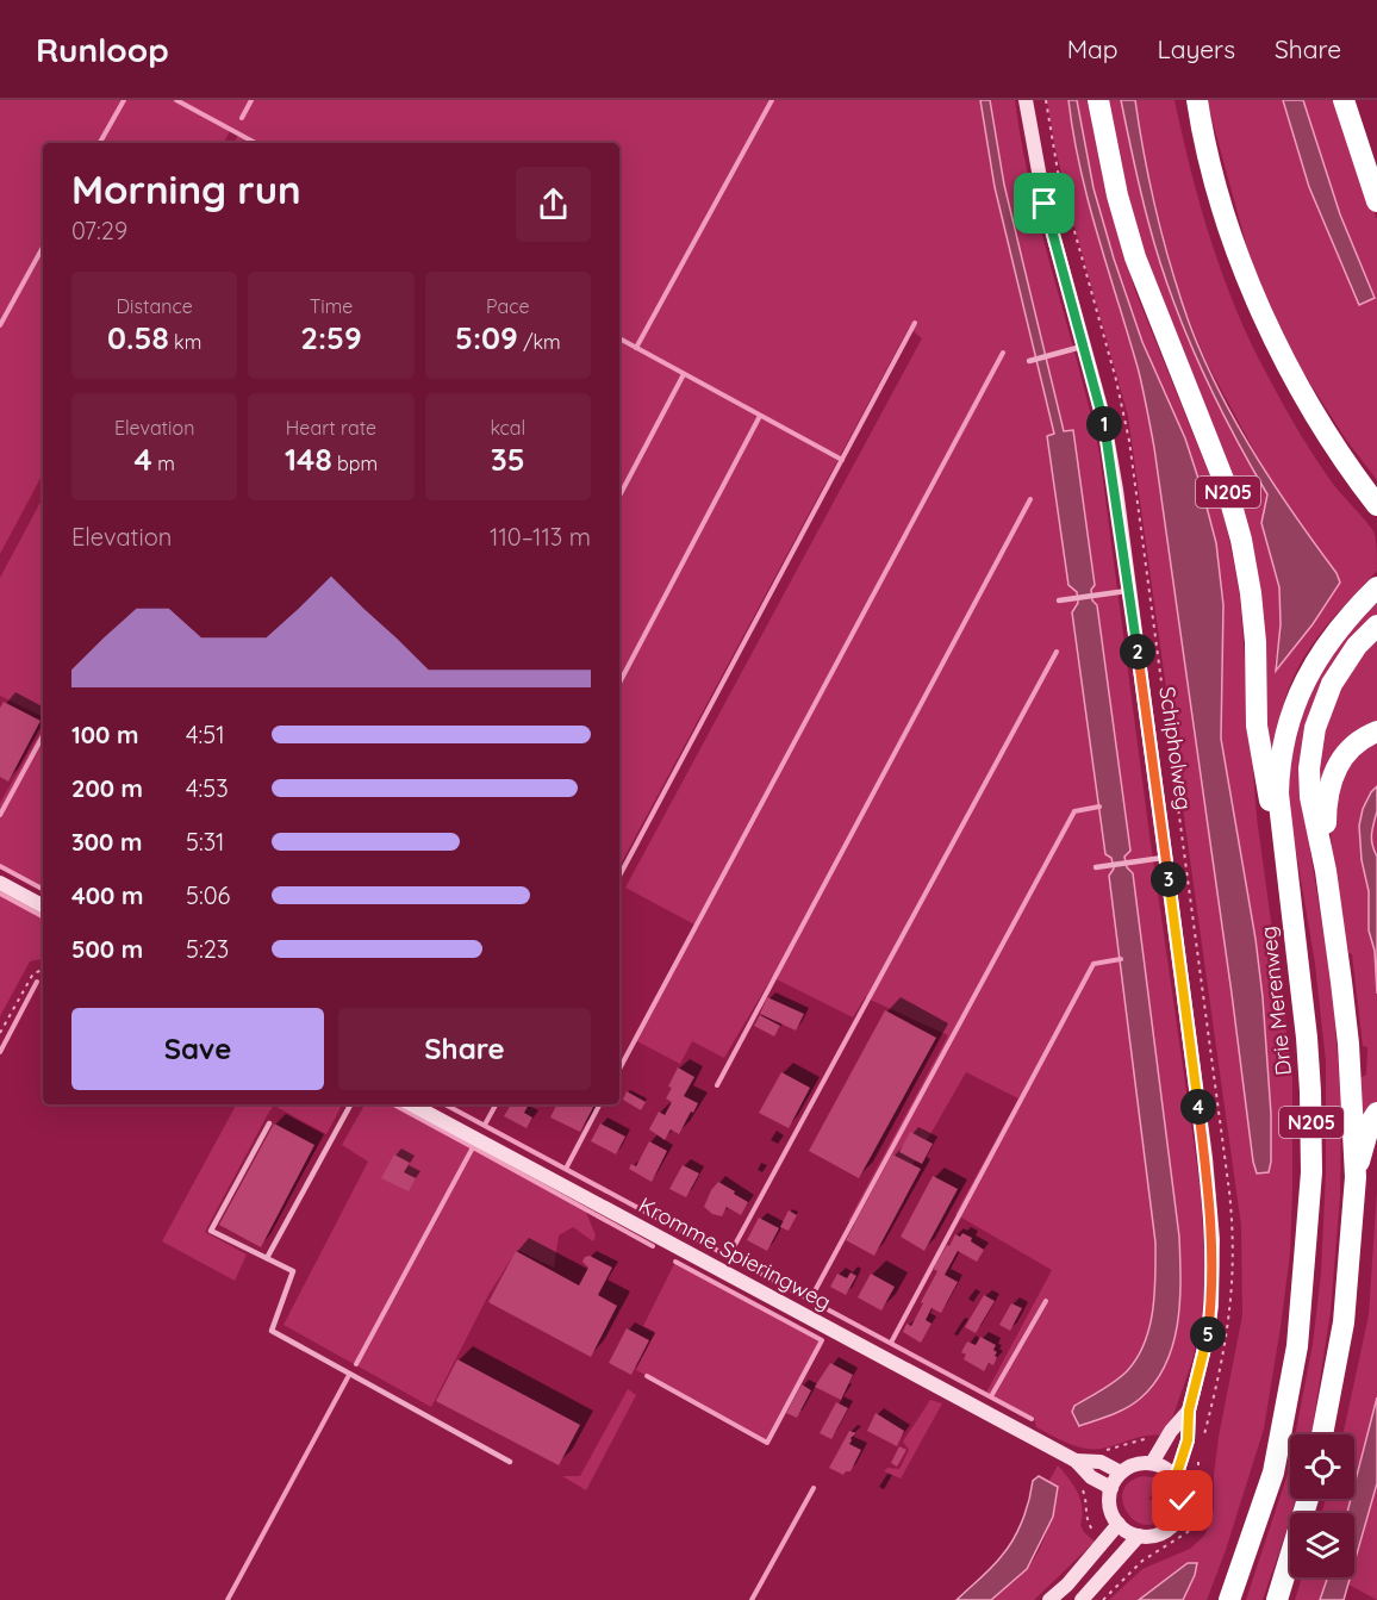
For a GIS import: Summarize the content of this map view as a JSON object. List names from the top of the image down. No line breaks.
{"streets":{"highway":["N205","Drie Merenweg"],"main road":["Schipholweg","Kromme Spieringweg"]},"crossings":[["N205","Drie Merenweg"],["Schipholweg","Kromme Spieringweg"]],"page":{"header":"Runloop","nav":["Map","Layers","Share"],"heading":["Morning run","07:29"],"stats":[["Distance","0.58 km"],["Time","2:59"],["Pace","5:09 /km"],["Elevation","4 m"],["Heart rate","148 bpm"],["kcal","35"]],"pins":["1","2","3","4","5"],"chart":["Elevation","110–113 m"],"list":[{"name":"100 m","note":"4:51"},{"name":"200 m","note":"4:53"},{"name":"300 m","note":"5:31"},{"name":"400 m","note":"5:06"},{"name":"500 m","note":"5:23"}],"buttons":["Save","Share"]}}
